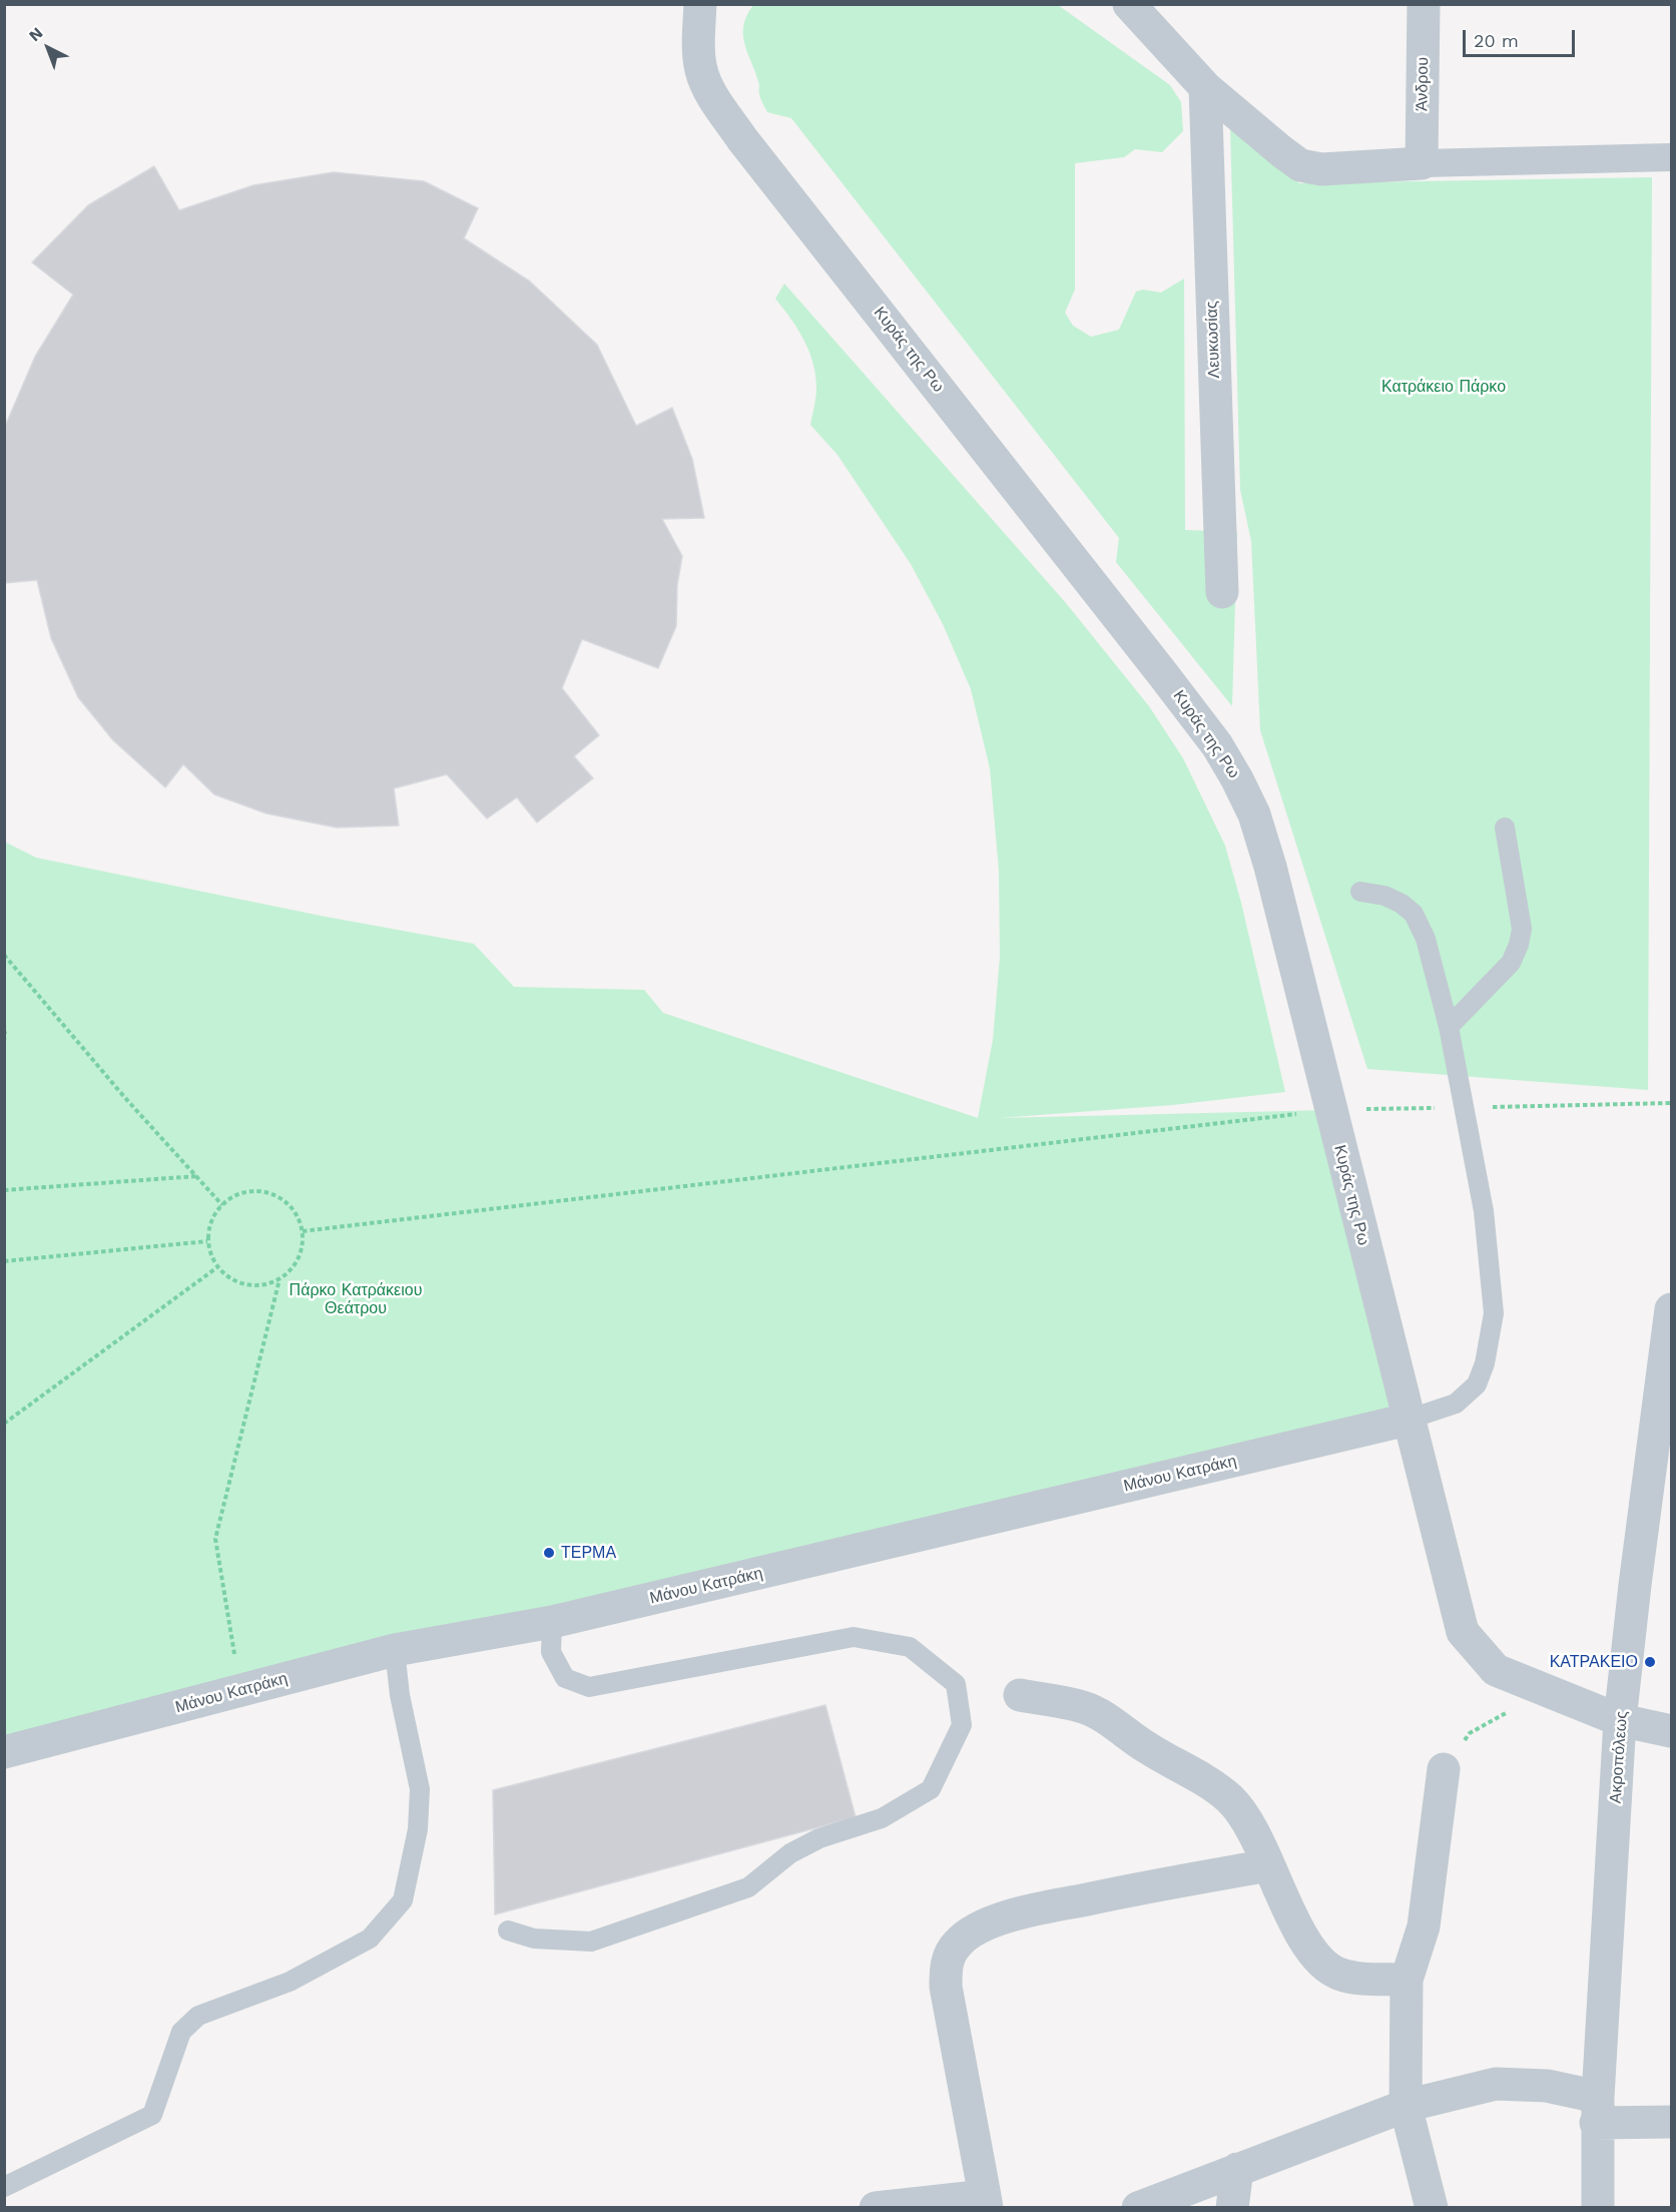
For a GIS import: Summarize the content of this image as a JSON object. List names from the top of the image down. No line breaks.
{"streets":{"street":["Άνδρου","Λευκωσίας","Κυράς της Ρω","Μάνου Κατράκη","Ακροπόλεως"]},"crossings":[["Κυράς της Ρω","Μάνου Κατράκη"]],"parks":["Κατράκειο Πάρκο","Πάρκο Κατράκειου Θεάτρου"],"places":["ΤΕΡΜΑ","ΚΑΤΡΑΚΕΙΟ"],"scale_bar":"20 m","north":"top left"}
